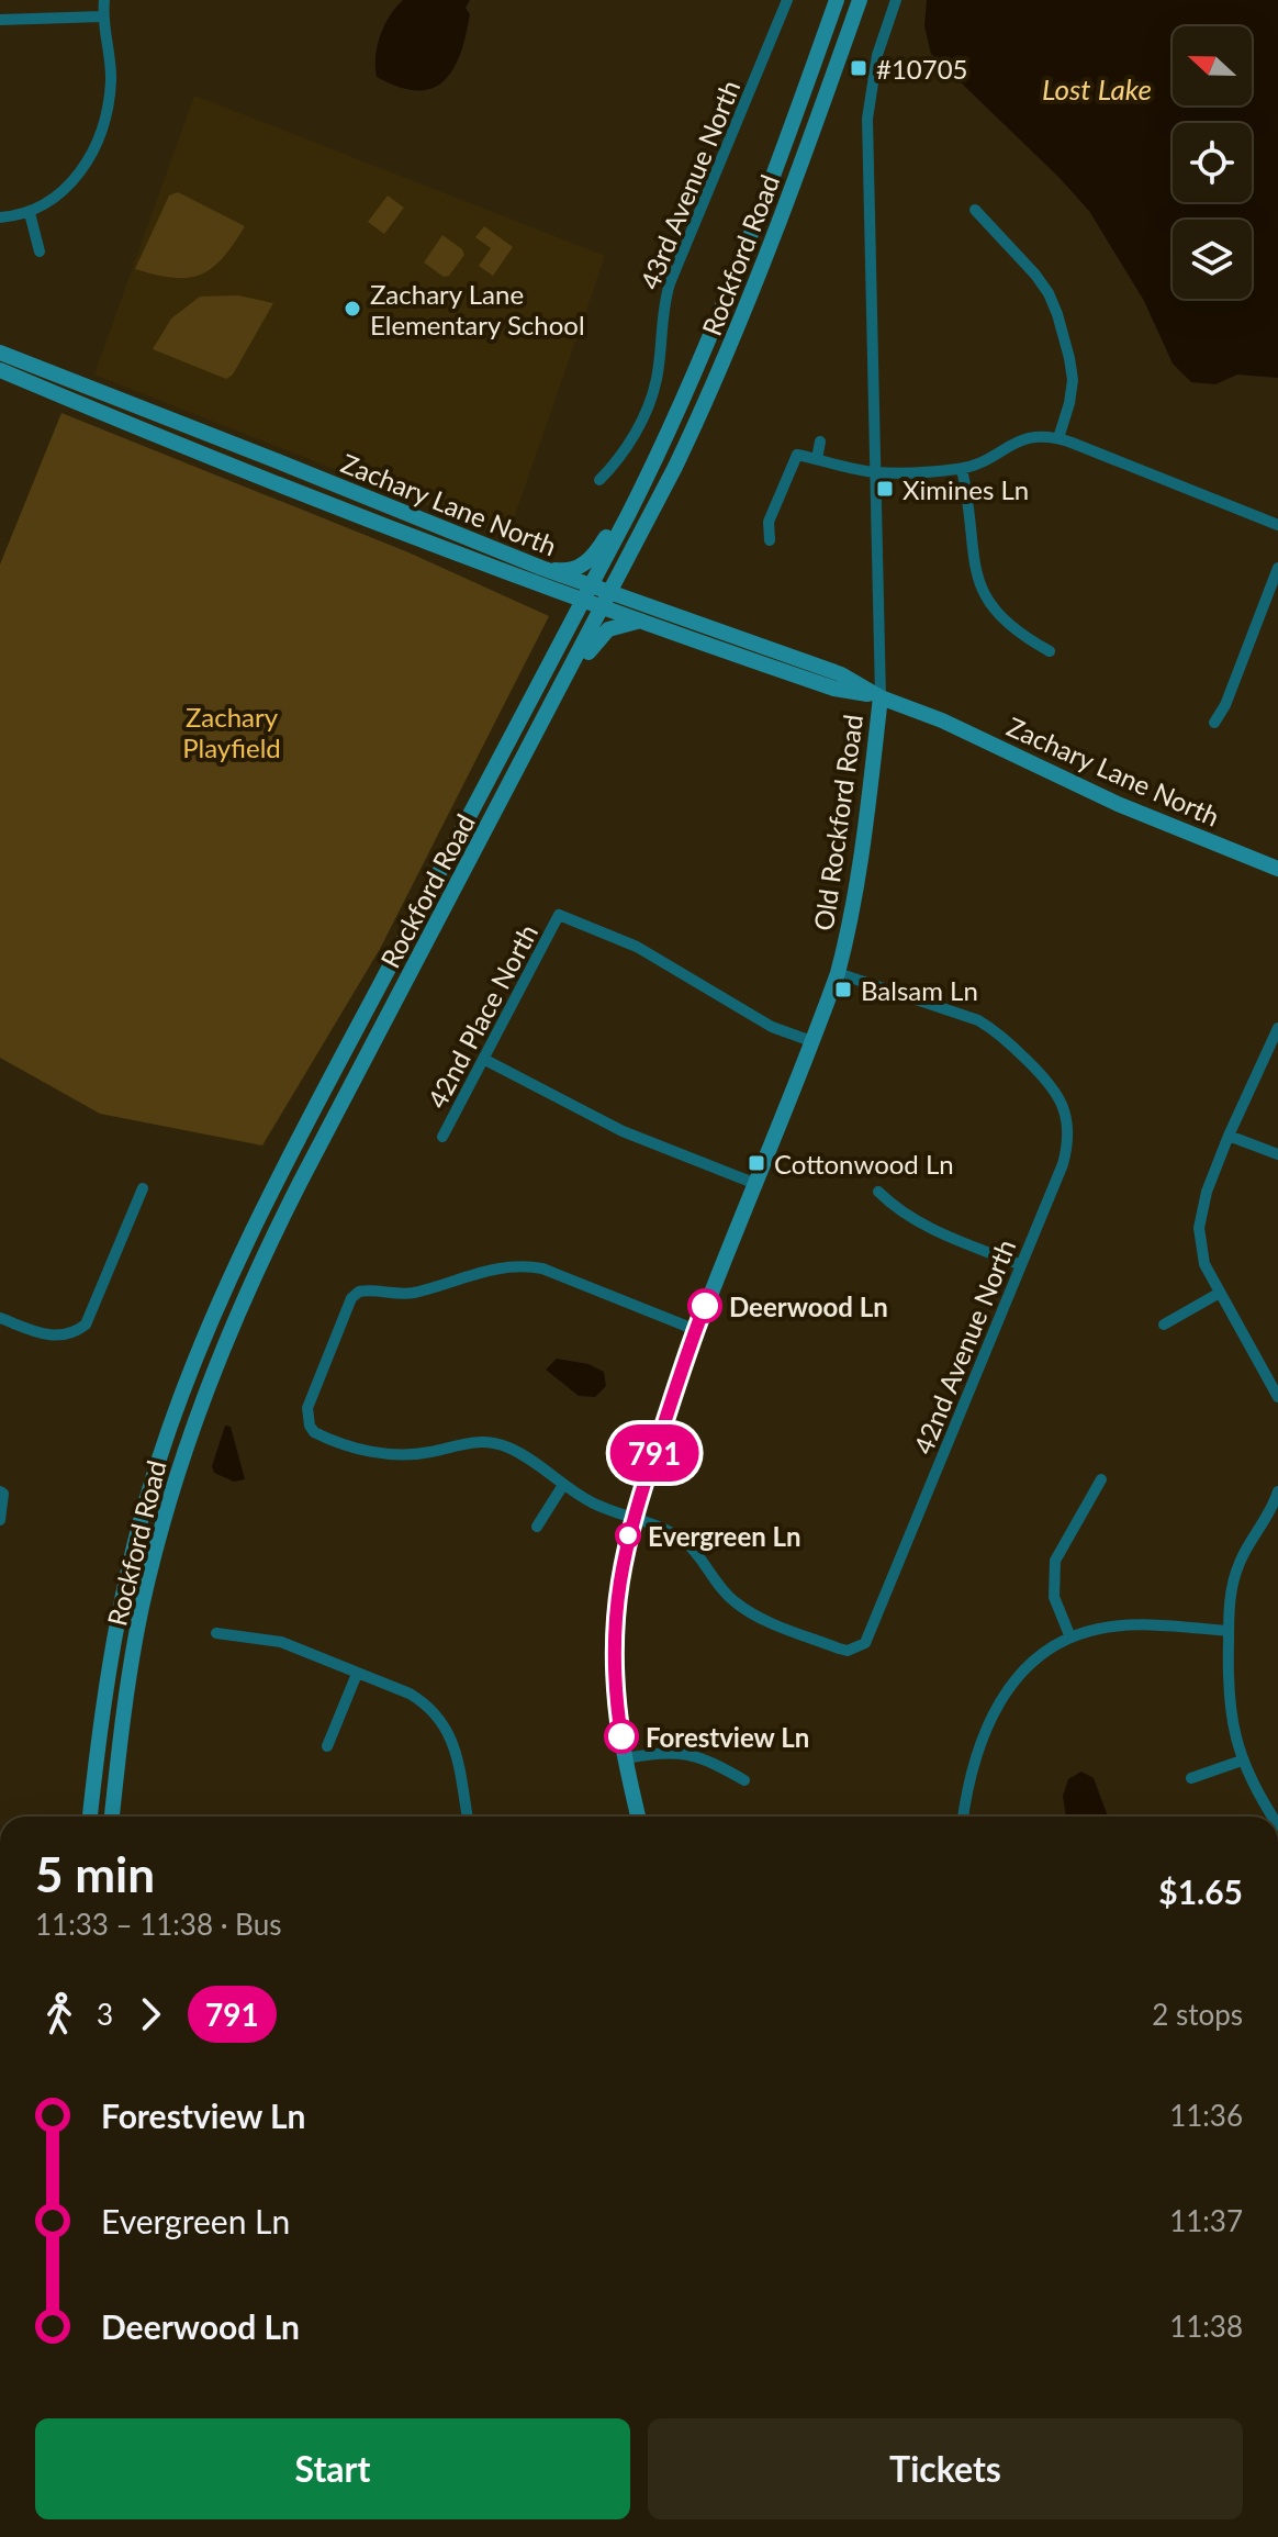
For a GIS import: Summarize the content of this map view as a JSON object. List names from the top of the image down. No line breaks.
{"streets":{"main road":["Rockford Road","Zachary Lane North","Old Rockford Road"],"street":["43rd Avenue North","42nd Place North","42nd Avenue North"]},"crossings":[["Rockford Road","Zachary Lane North"],["Zachary Lane North","Old Rockford Road"],["Old Rockford Road","42nd Place North"],["Old Rockford Road","42nd Avenue North"]],"water":["Lost Lake"],"parks":["Zachary Playfield"],"places":{"transit":["#10705","Ximines Ln","Balsam Ln","Cottonwood Ln"],"other":["Zachary Lane Elementary School","Deerwood Ln","Evergreen Ln","Forestview Ln"]},"lines":["bus line 791"],"north":"left","page":{"on_map":"791","heading":["5 min","11:33 – 11:38 · Bus","$1.65"],"legs":["3","791","2 stops"],"list":[{"name":"Forestview Ln","value":"11:36"},{"name":"Evergreen Ln","value":"11:37"},{"name":"Deerwood Ln","value":"11:38"}],"buttons":["Start","Tickets"]}}
